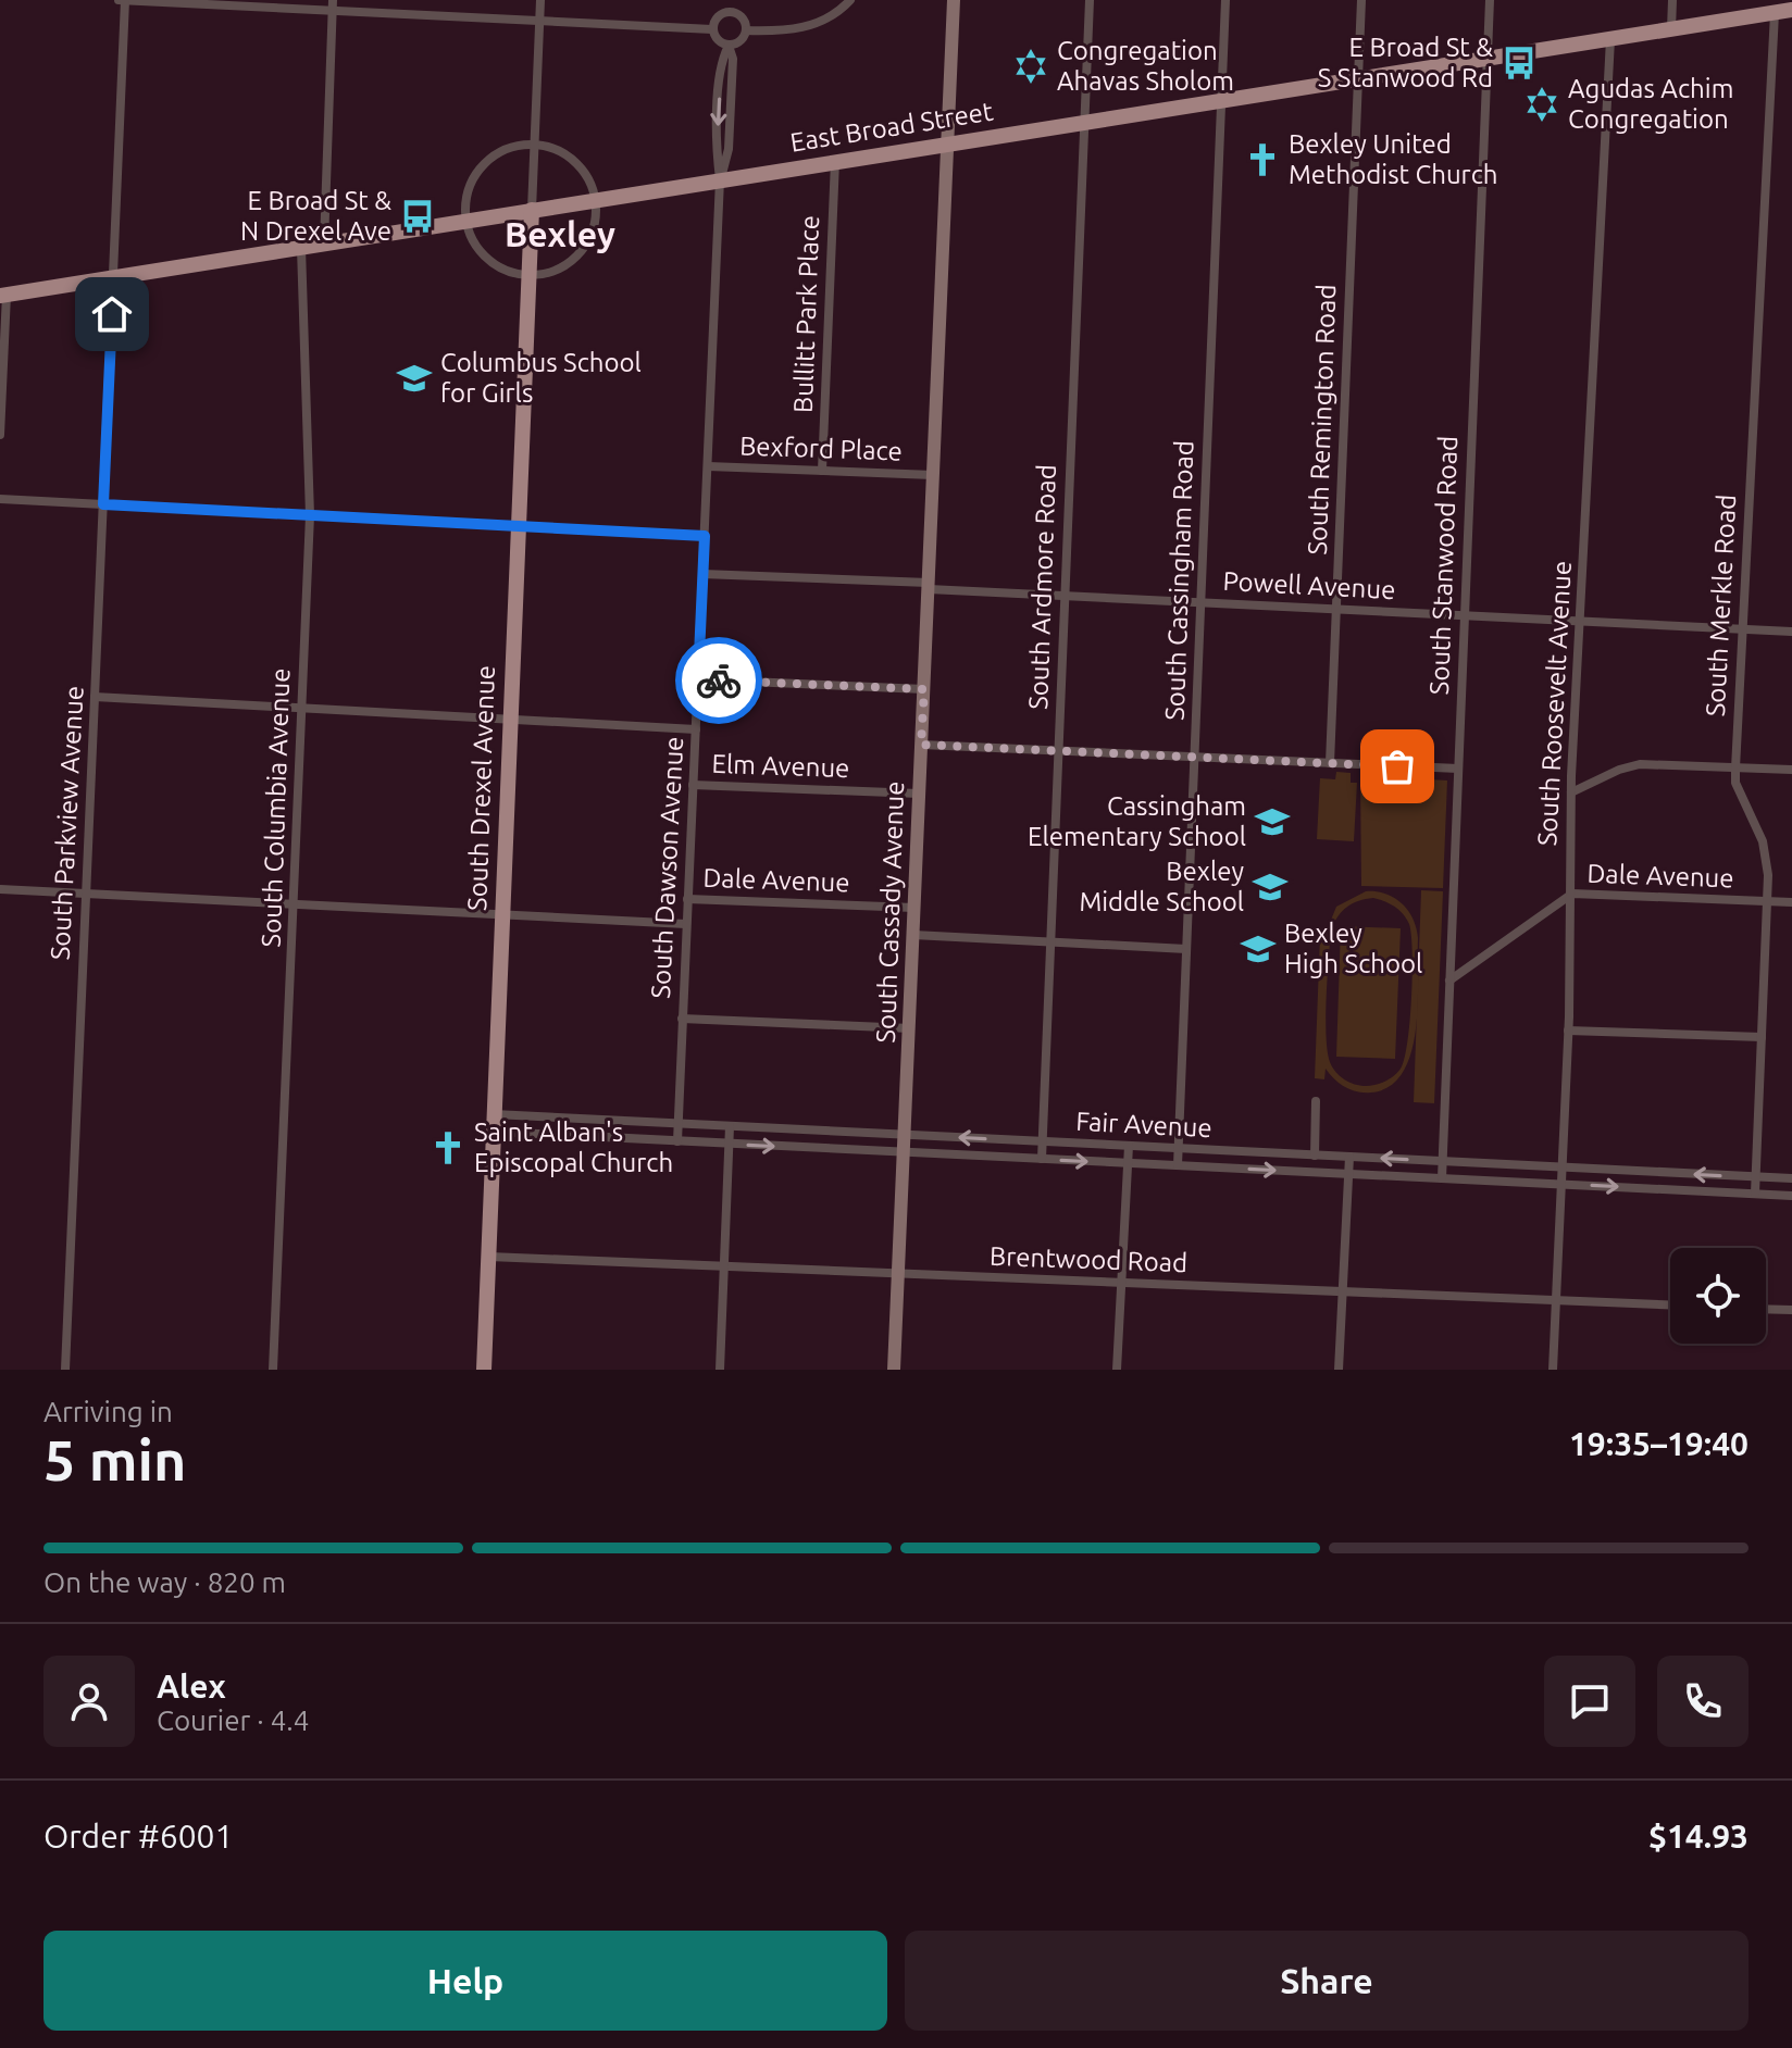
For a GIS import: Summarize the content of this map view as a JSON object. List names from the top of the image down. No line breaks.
{"streets":{"main road":["East Broad Street","South Drexel Avenue"],"street":["Bullitt Park Place","South Remington Road","Bexford Place","South Stanwood Road","South Cassingham Road","Powell Avenue","South Ardmore Road","South Merkle Road","South Roosevelt Avenue","Elm Avenue","South Columbia Avenue","South Parkview Avenue","South Dawson Avenue","Dale Avenue","South Cassady Avenue","Fair Avenue","Brentwood Road"]},"crossings":[["East Broad Street","Bullitt Park Place"],["East Broad Street","South Remington Road"],["East Broad Street","South Stanwood Road"],["East Broad Street","South Cassingham Road"],["East Broad Street","South Ardmore Road"],["East Broad Street","South Merkle Road"],["East Broad Street","South Roosevelt Avenue"],["East Broad Street","South Drexel Avenue"],["East Broad Street","South Columbia Avenue"],["East Broad Street","South Parkview Avenue"],["East Broad Street","South Dawson Avenue"],["East Broad Street","South Cassady Avenue"],["Bullitt Park Place","Bexford Place"],["South Remington Road","Powell Avenue"],["Bexford Place","South Dawson Avenue"],["Bexford Place","South Cassady Avenue"],["South Stanwood Road","Powell Avenue"],["South Stanwood Road","Dale Avenue"],["South Stanwood Road","Fair Avenue"],["South Cassingham Road","Powell Avenue"],["South Cassingham Road","Fair Avenue"],["Powell Avenue","South Ardmore Road"],["Powell Avenue","South Merkle Road"],["Powell Avenue","South Roosevelt Avenue"],["Powell Avenue","South Dawson Avenue"],["Powell Avenue","South Cassady Avenue"],["South Ardmore Road","Fair Avenue"],["South Merkle Road","Dale Avenue"],["South Merkle Road","Fair Avenue"],["South Roosevelt Avenue","Dale Avenue"],["South Roosevelt Avenue","Fair Avenue"],["South Roosevelt Avenue","Brentwood Road"],["Elm Avenue","South Drexel Avenue"],["Elm Avenue","South Columbia Avenue"],["Elm Avenue","South Parkview Avenue"],["Elm Avenue","South Dawson Avenue"],["Elm Avenue","South Cassady Avenue"],["South Drexel Avenue","Dale Avenue"],["South Drexel Avenue","Fair Avenue"],["South Drexel Avenue","Brentwood Road"],["South Columbia Avenue","Dale Avenue"],["South Parkview Avenue","Dale Avenue"],["South Dawson Avenue","Dale Avenue"],["South Dawson Avenue","Fair Avenue"],["Dale Avenue","South Cassady Avenue"],["South Cassady Avenue","Fair Avenue"],["South Cassady Avenue","Brentwood Road"]],"districts":["Bexley"],"places":{"bus stop":["E Broad St & S Stanwood Rd","E Broad St & N Drexel Ave"],"synagogue":["Congregation Ahavas Sholom","Agudas Achim Congregation"],"church":["Bexley United Methodist Church","Saint Alban's Episcopal Church"],"school or university":["Columbus School for Girls","Cassingham Elementary School","Bexley Middle School","Bexley High School"]},"page":{"heading":["5 min","Arriving in","19:35–19:40"],"panel":["Alex","Courier · 4.4","Order #6001","$14.93"],"bar":"On the way · 820 m","buttons":["Help","Share"]}}
